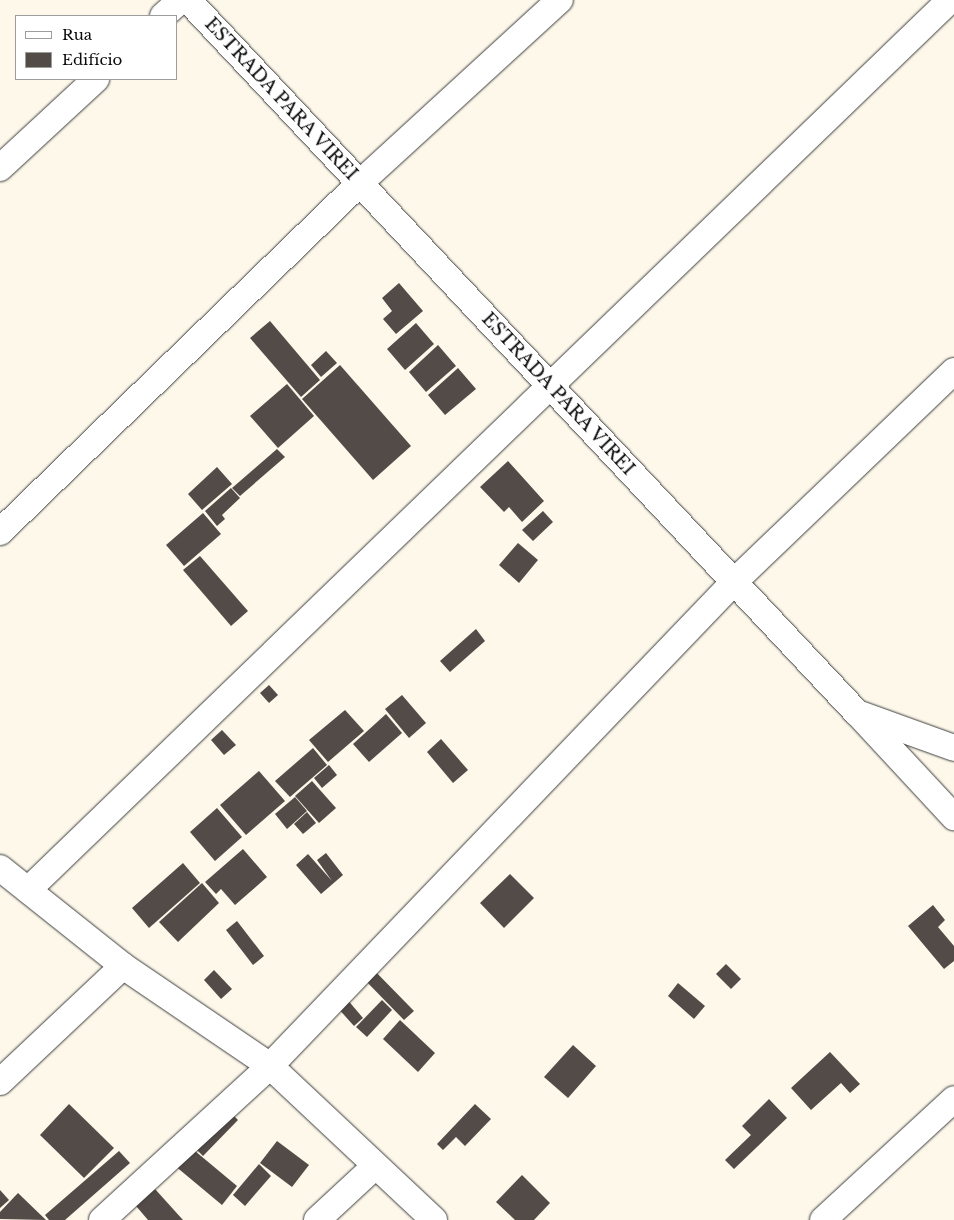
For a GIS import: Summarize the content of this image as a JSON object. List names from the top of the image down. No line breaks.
{"streets":{"street":["ESTRADA PARA VIREI"]},"legend":["Rua","Edifício"]}
